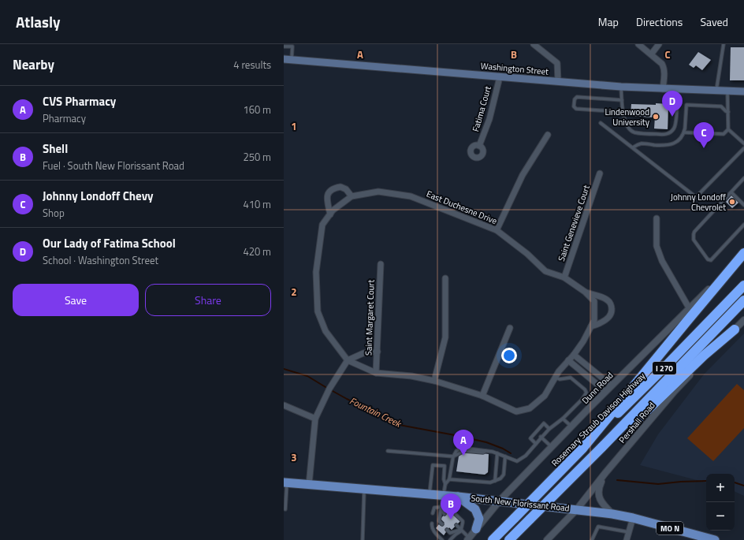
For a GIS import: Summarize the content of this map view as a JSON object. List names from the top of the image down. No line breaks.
{"streets":{"highway":["I 270","Rosemary Straub Davison Highway"],"main road":["Washington Street","South New Florissant Road","MO N"],"street":["Fatima Court","East Duchesne Drive","Saint Genevieve Court","Saint Margaret Court","Dunn Road","Pershall Road"]},"crossings":[["Washington Street","Fatima Court"],["East Duchesne Drive","Saint Genevieve Court"],["Dunn Road","South New Florissant Road"],["Pershall Road","South New Florissant Road"]],"water":["Fountain Creek"],"places":["Lindenwood University","Johnny Londoff Chevrolet"],"page":{"header":"Atlasly","nav":["Map","Directions","Saved"],"heading":["Nearby","4 results"],"list":[{"mark":"A","name":"CVS Pharmacy","note":"Pharmacy","value":"160 m"},{"mark":"B","name":"Shell","note":"Fuel · South New Florissant Road","value":"250 m"},{"mark":"C","name":"Johnny Londoff Chevy","note":"Shop","value":"410 m"},{"mark":"D","name":"Our Lady of Fatima School","note":"School · Washington Street","value":"420 m"}],"pins":["D","C","A","B"],"buttons":["Save","Share"],"map_buttons":["+","−"]},"grid":{"columns":["A","B","C"],"rows":["1","2","3"]}}
